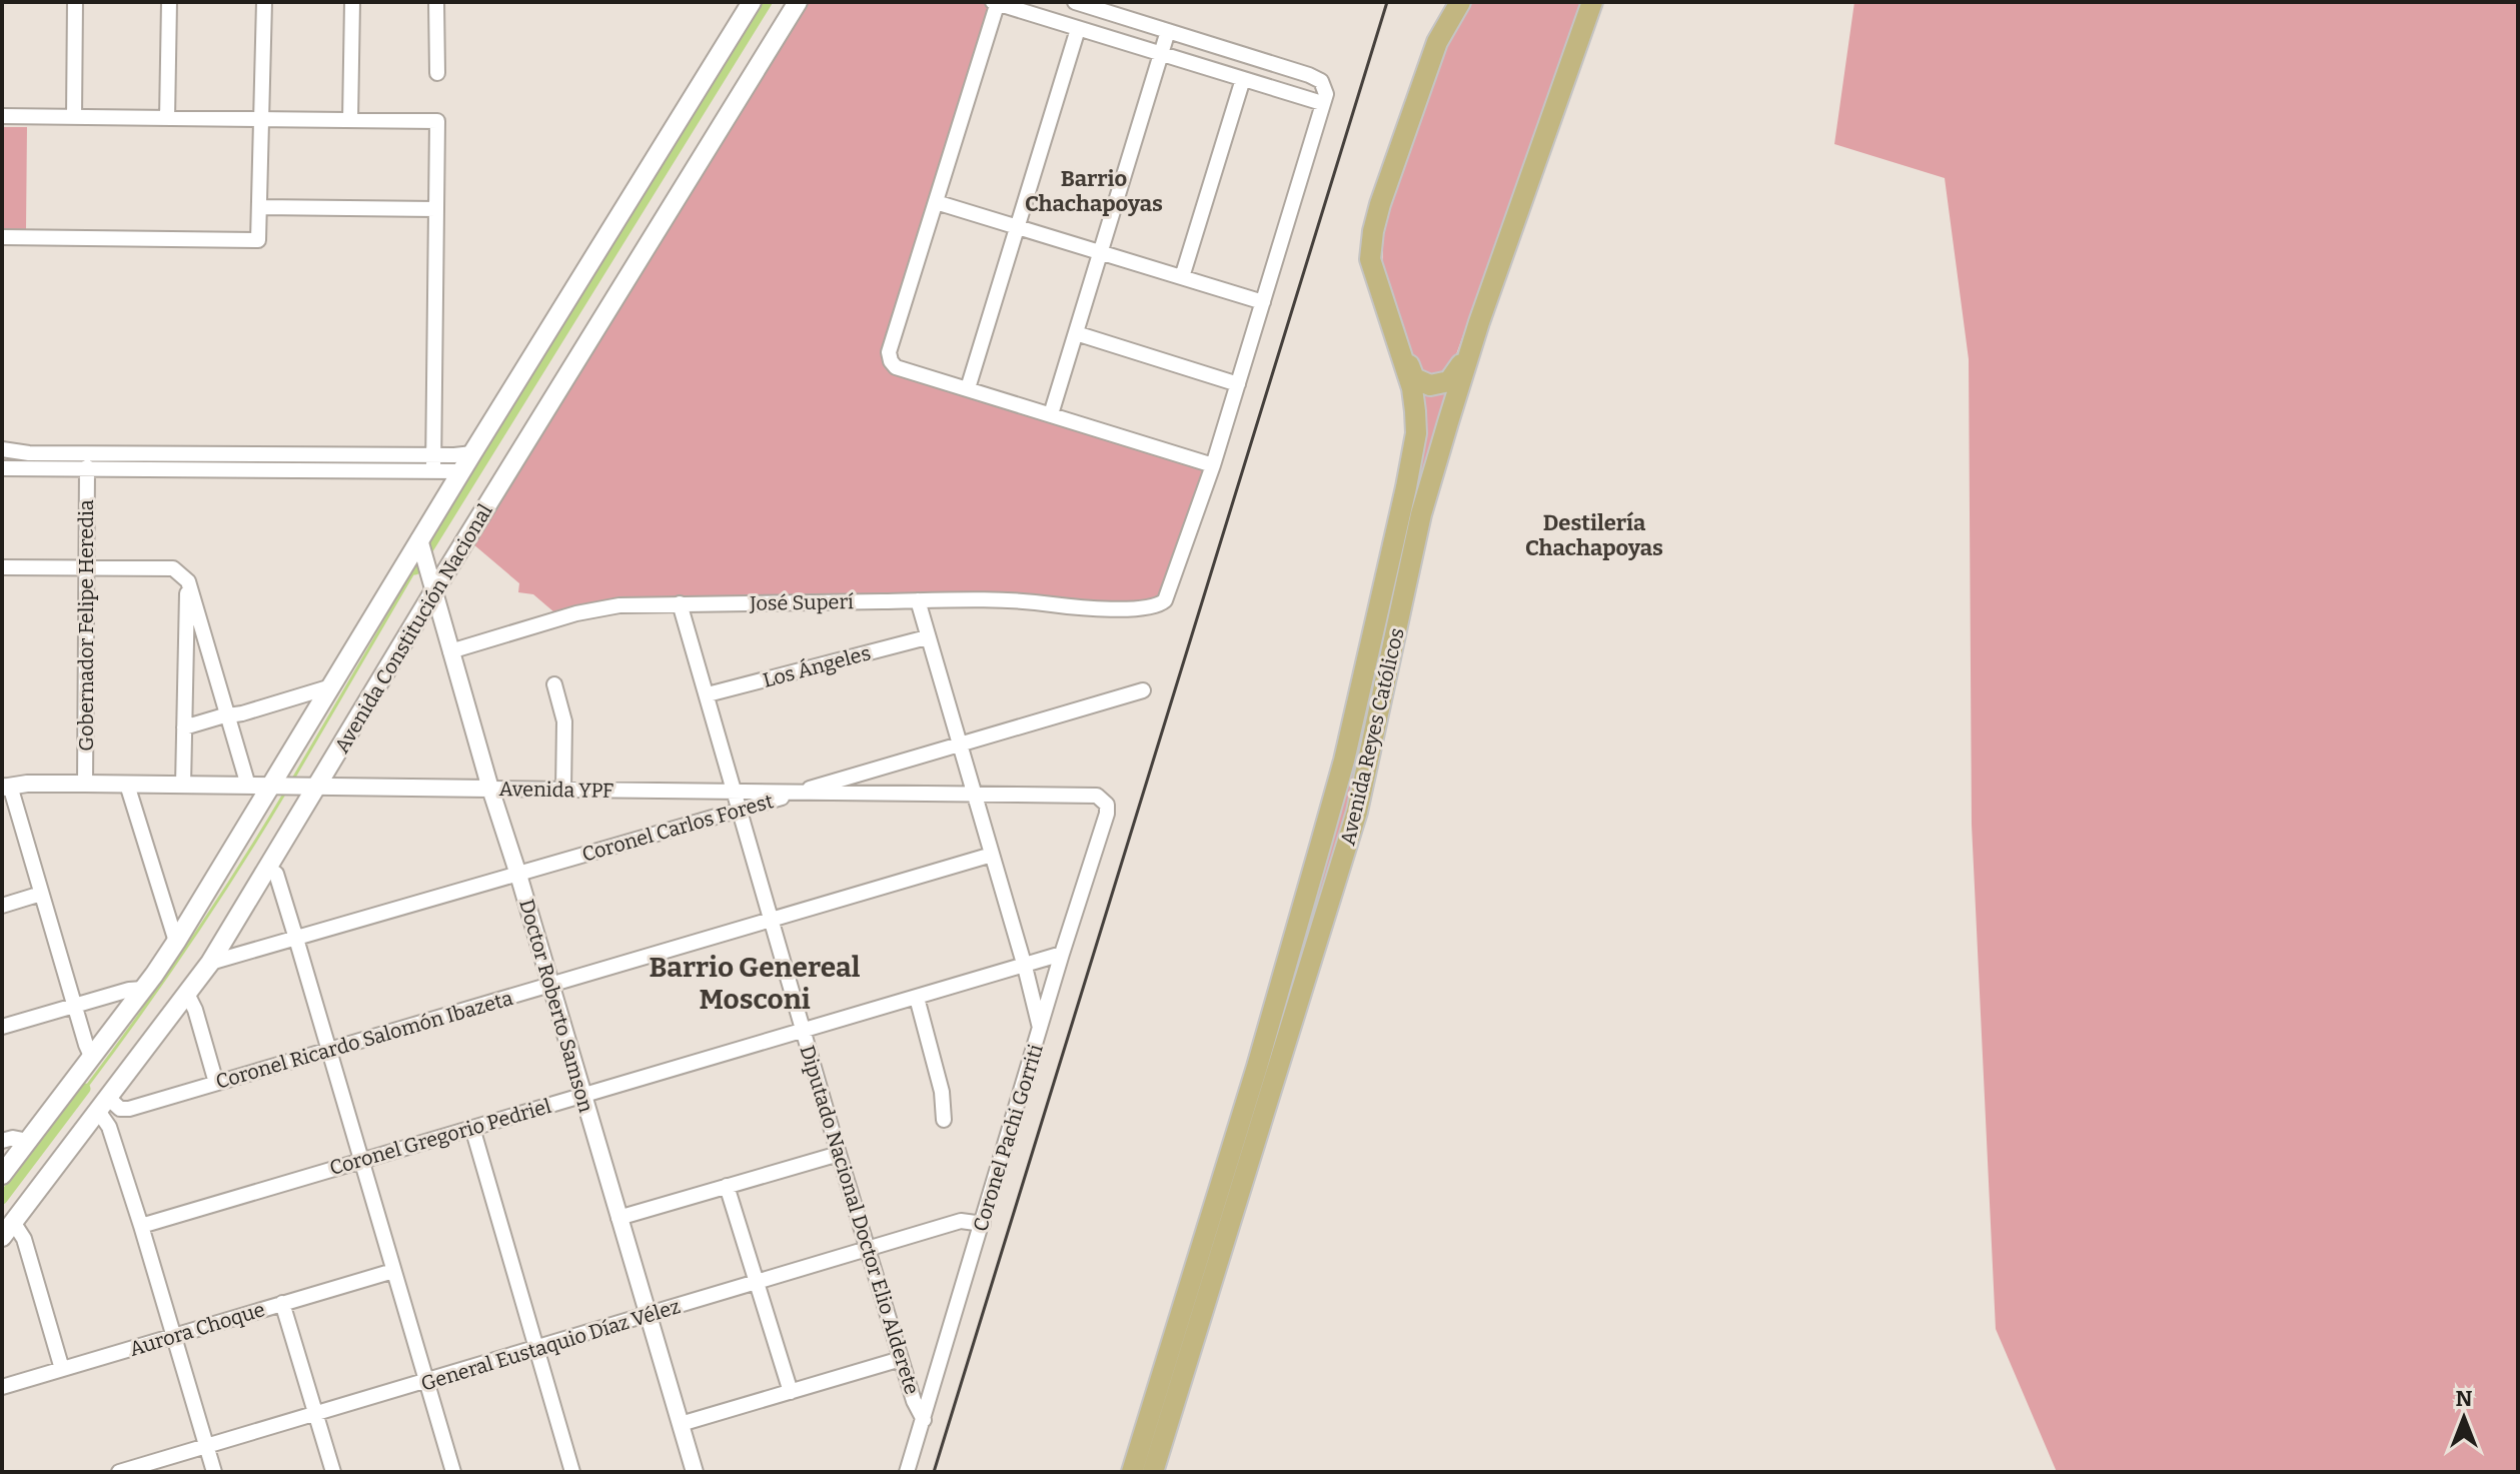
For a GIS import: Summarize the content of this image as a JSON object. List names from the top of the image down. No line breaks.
{"streets":{"main road":["Avenida Constitución Nacional","Avenida Reyes Católicos"],"street":["José Superí","Gobernador Felipe Heredia","Los Ángeles","Avenida YPF","Coronel Carlos Forest","Doctor Roberto Samson","Coronel Ricardo Salomón Ibazeta","Coronel Gregorio Pedriel","Coronel Pachi Gorriti","Diputado Nacional Doctor Elio Alderete","Aurora Choque","General Eustaquio Díaz Vélez"]},"crossings":[["José Superí","Doctor Roberto Samson"],["José Superí","Diputado Nacional Doctor Elio Alderete"],["Gobernador Felipe Heredia","Avenida YPF"],["Avenida Constitución Nacional","Avenida YPF"],["Avenida Constitución Nacional","Coronel Carlos Forest"],["Avenida Constitución Nacional","Doctor Roberto Samson"],["Avenida Constitución Nacional","Coronel Ricardo Salomón Ibazeta"],["Los Ángeles","Diputado Nacional Doctor Elio Alderete"],["Avenida YPF","Coronel Carlos Forest"],["Avenida YPF","Doctor Roberto Samson"],["Avenida YPF","Coronel Pachi Gorriti"],["Avenida YPF","Diputado Nacional Doctor Elio Alderete"],["Coronel Carlos Forest","Doctor Roberto Samson"],["Coronel Carlos Forest","Diputado Nacional Doctor Elio Alderete"],["Doctor Roberto Samson","Coronel Ricardo Salomón Ibazeta"],["Doctor Roberto Samson","Coronel Gregorio Pedriel"],["Doctor Roberto Samson","General Eustaquio Díaz Vélez"],["Coronel Ricardo Salomón Ibazeta","Diputado Nacional Doctor Elio Alderete"],["Coronel Gregorio Pedriel","Coronel Pachi Gorriti"],["Coronel Gregorio Pedriel","Diputado Nacional Doctor Elio Alderete"],["Coronel Pachi Gorriti","Diputado Nacional Doctor Elio Alderete"],["Coronel Pachi Gorriti","General Eustaquio Díaz Vélez"],["Diputado Nacional Doctor Elio Alderete","General Eustaquio Díaz Vélez"]],"districts":["Barrio Chachapoyas","Destilería Chachapoyas","Barrio Genereal Mosconi"],"north":"top"}
